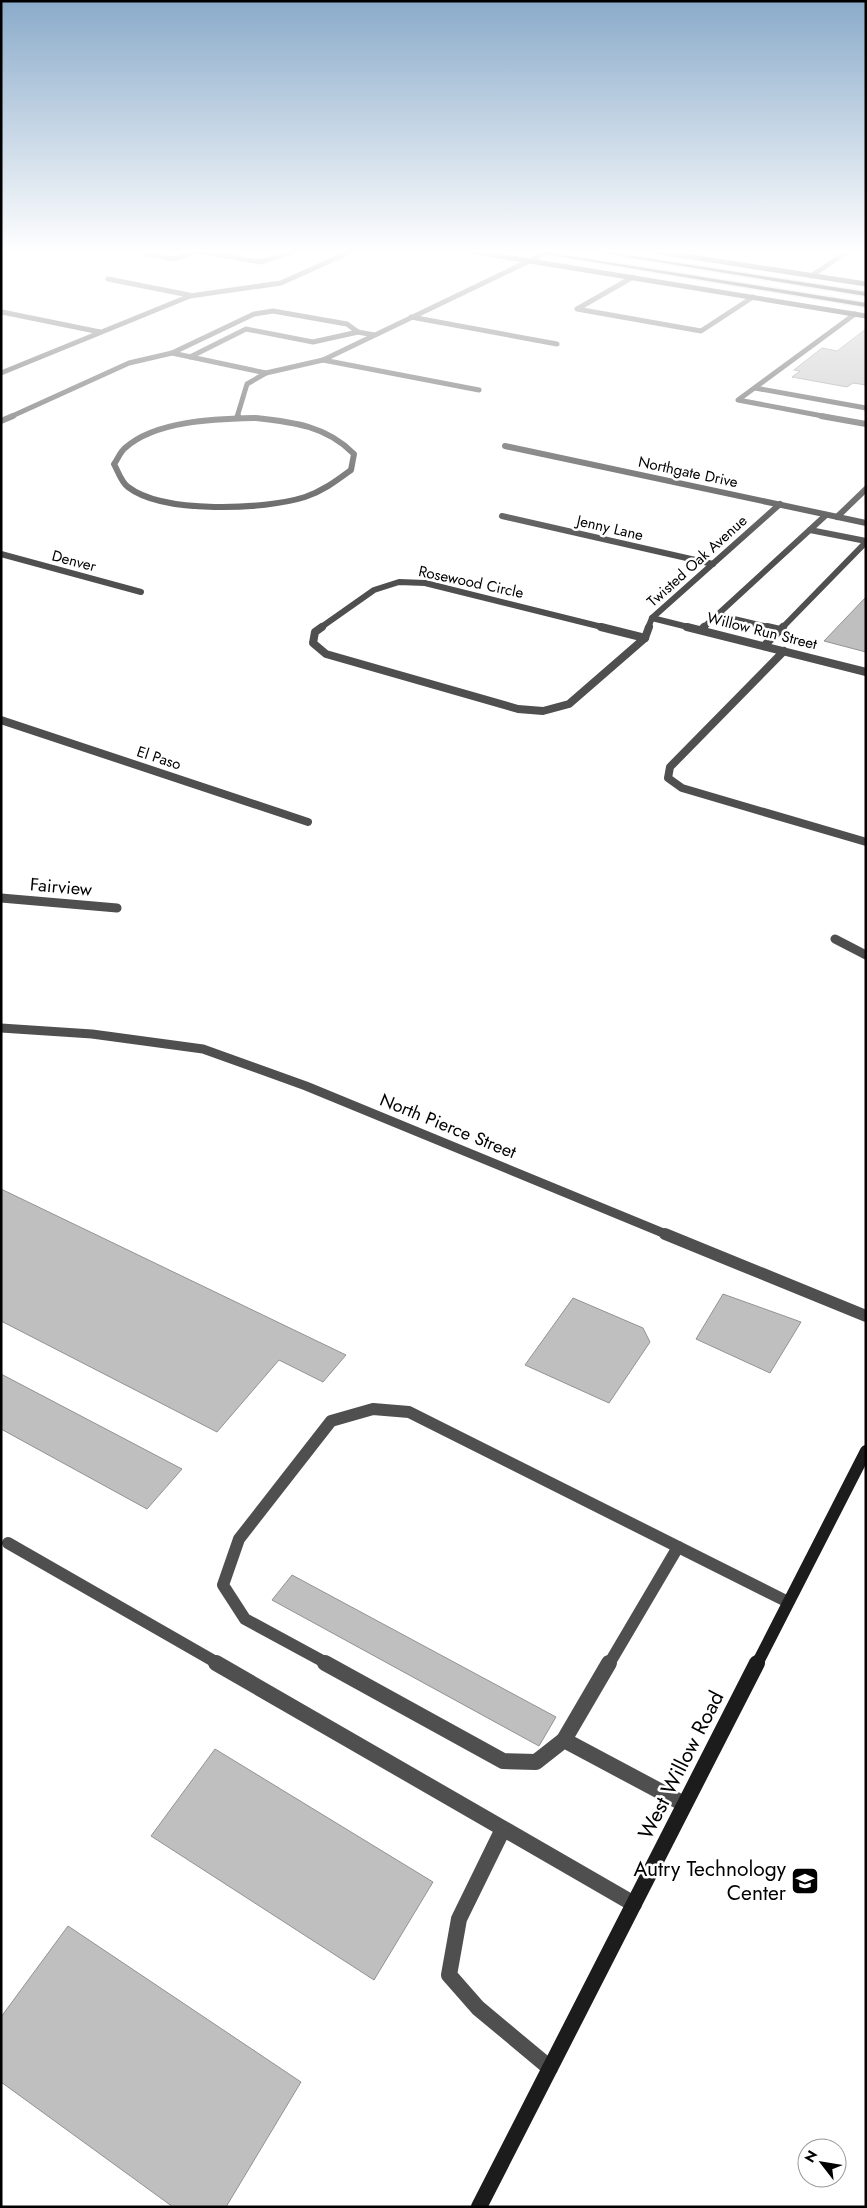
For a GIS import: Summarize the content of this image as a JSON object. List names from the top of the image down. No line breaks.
{"streets":{"street":["Northgate Drive","Jenny Lane","Denver","Twisted Oak Avenue","Rosewood Circle","Willow Run Street","El Paso","Fairview","North Pierce Street","West Willow Road"]},"crossings":[["Northgate Drive","Twisted Oak Avenue"],["Jenny Lane","Twisted Oak Avenue"],["Twisted Oak Avenue","Rosewood Circle"],["Twisted Oak Avenue","Willow Run Street"]],"places":{"school or university":["Autry Technology Center"]},"north":"top left"}
